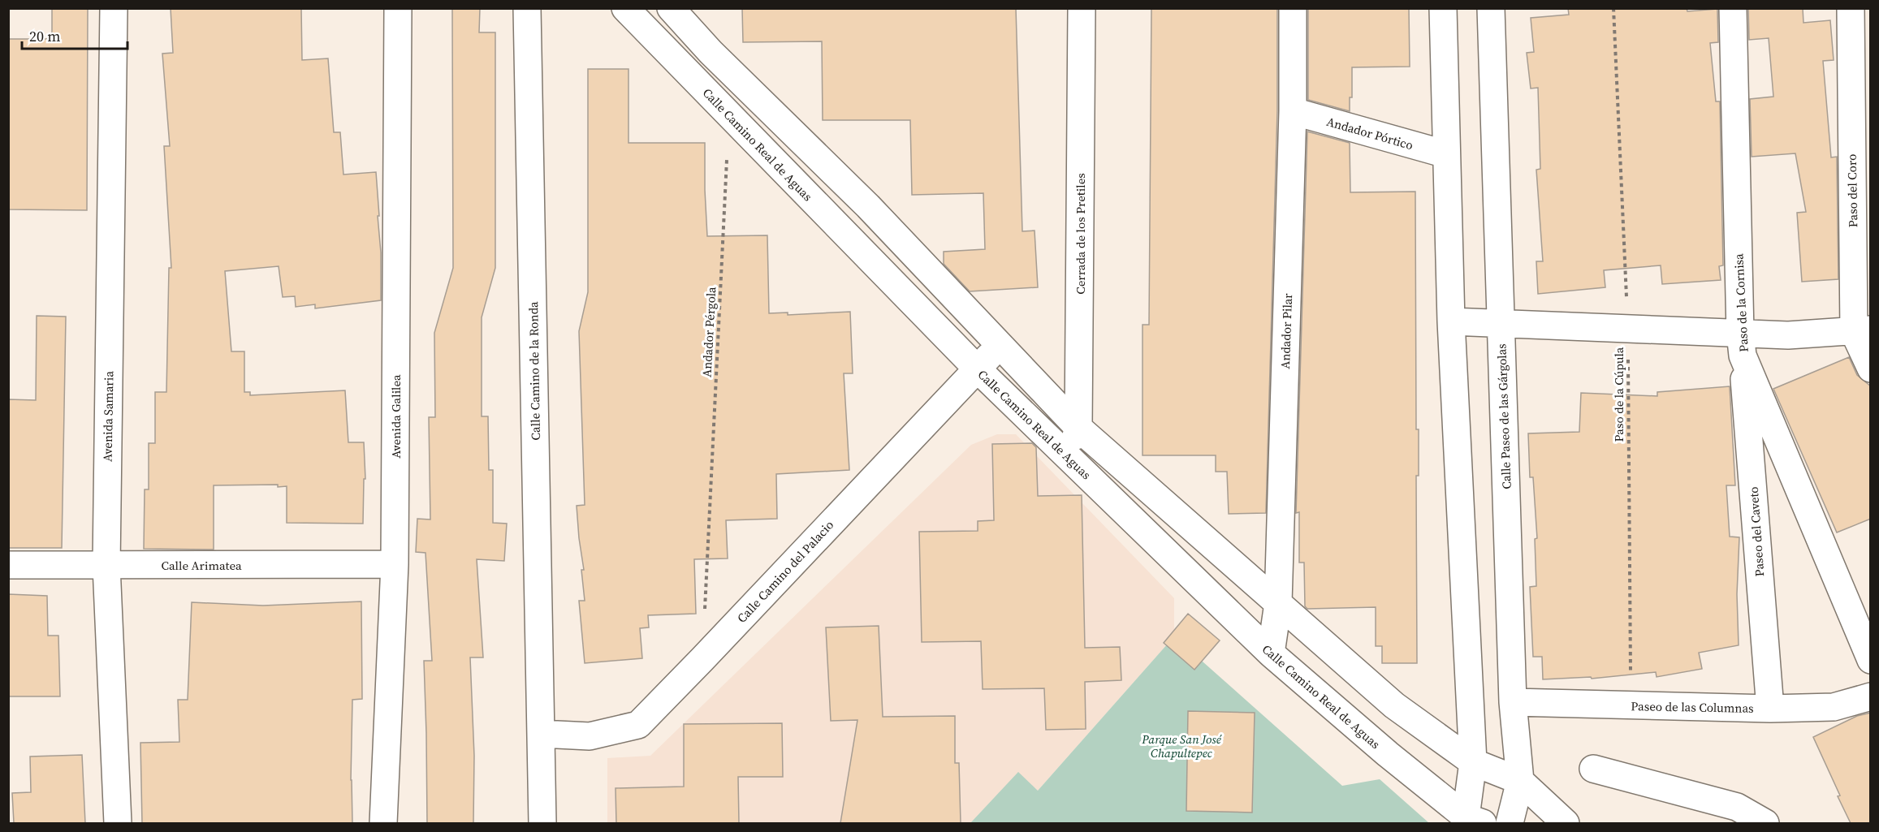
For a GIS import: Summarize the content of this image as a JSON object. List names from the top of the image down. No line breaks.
{"streets":{"street":["Andador Pórtico","Calle Camino Real de Aguas","Paso del Coro","Cerrada de los Pretiles","Paso de la Cornisa","Andador Pilar","Calle Camino de la Ronda","Avenida Samaria","Avenida Galilea","Calle Paseo de las Gárgolas","Paseo del Caveto","Calle Arimatea","Calle Camino del Palacio","Paseo de las Columnas"],"path":["Andador Pérgola","Paso de la Cúpula"]},"crossings":[["Andador Pórtico","Andador Pilar"],["Calle Camino Real de Aguas","Cerrada de los Pretiles"],["Calle Camino Real de Aguas","Andador Pilar"],["Calle Camino Real de Aguas","Andador Pérgola"],["Calle Camino Real de Aguas","Calle Camino del Palacio"],["Paso de la Cornisa","Paseo del Caveto"],["Calle Camino de la Ronda","Calle Camino del Palacio"],["Paso de la Cúpula","Paseo de las Columnas"],["Avenida Samaria","Calle Arimatea"],["Avenida Galilea","Calle Arimatea"],["Calle Paseo de las Gárgolas","Paseo de las Columnas"],["Paseo del Caveto","Paseo de las Columnas"]],"parks":["Parque San José Chapultepec"],"scale_bar":"20 m"}
